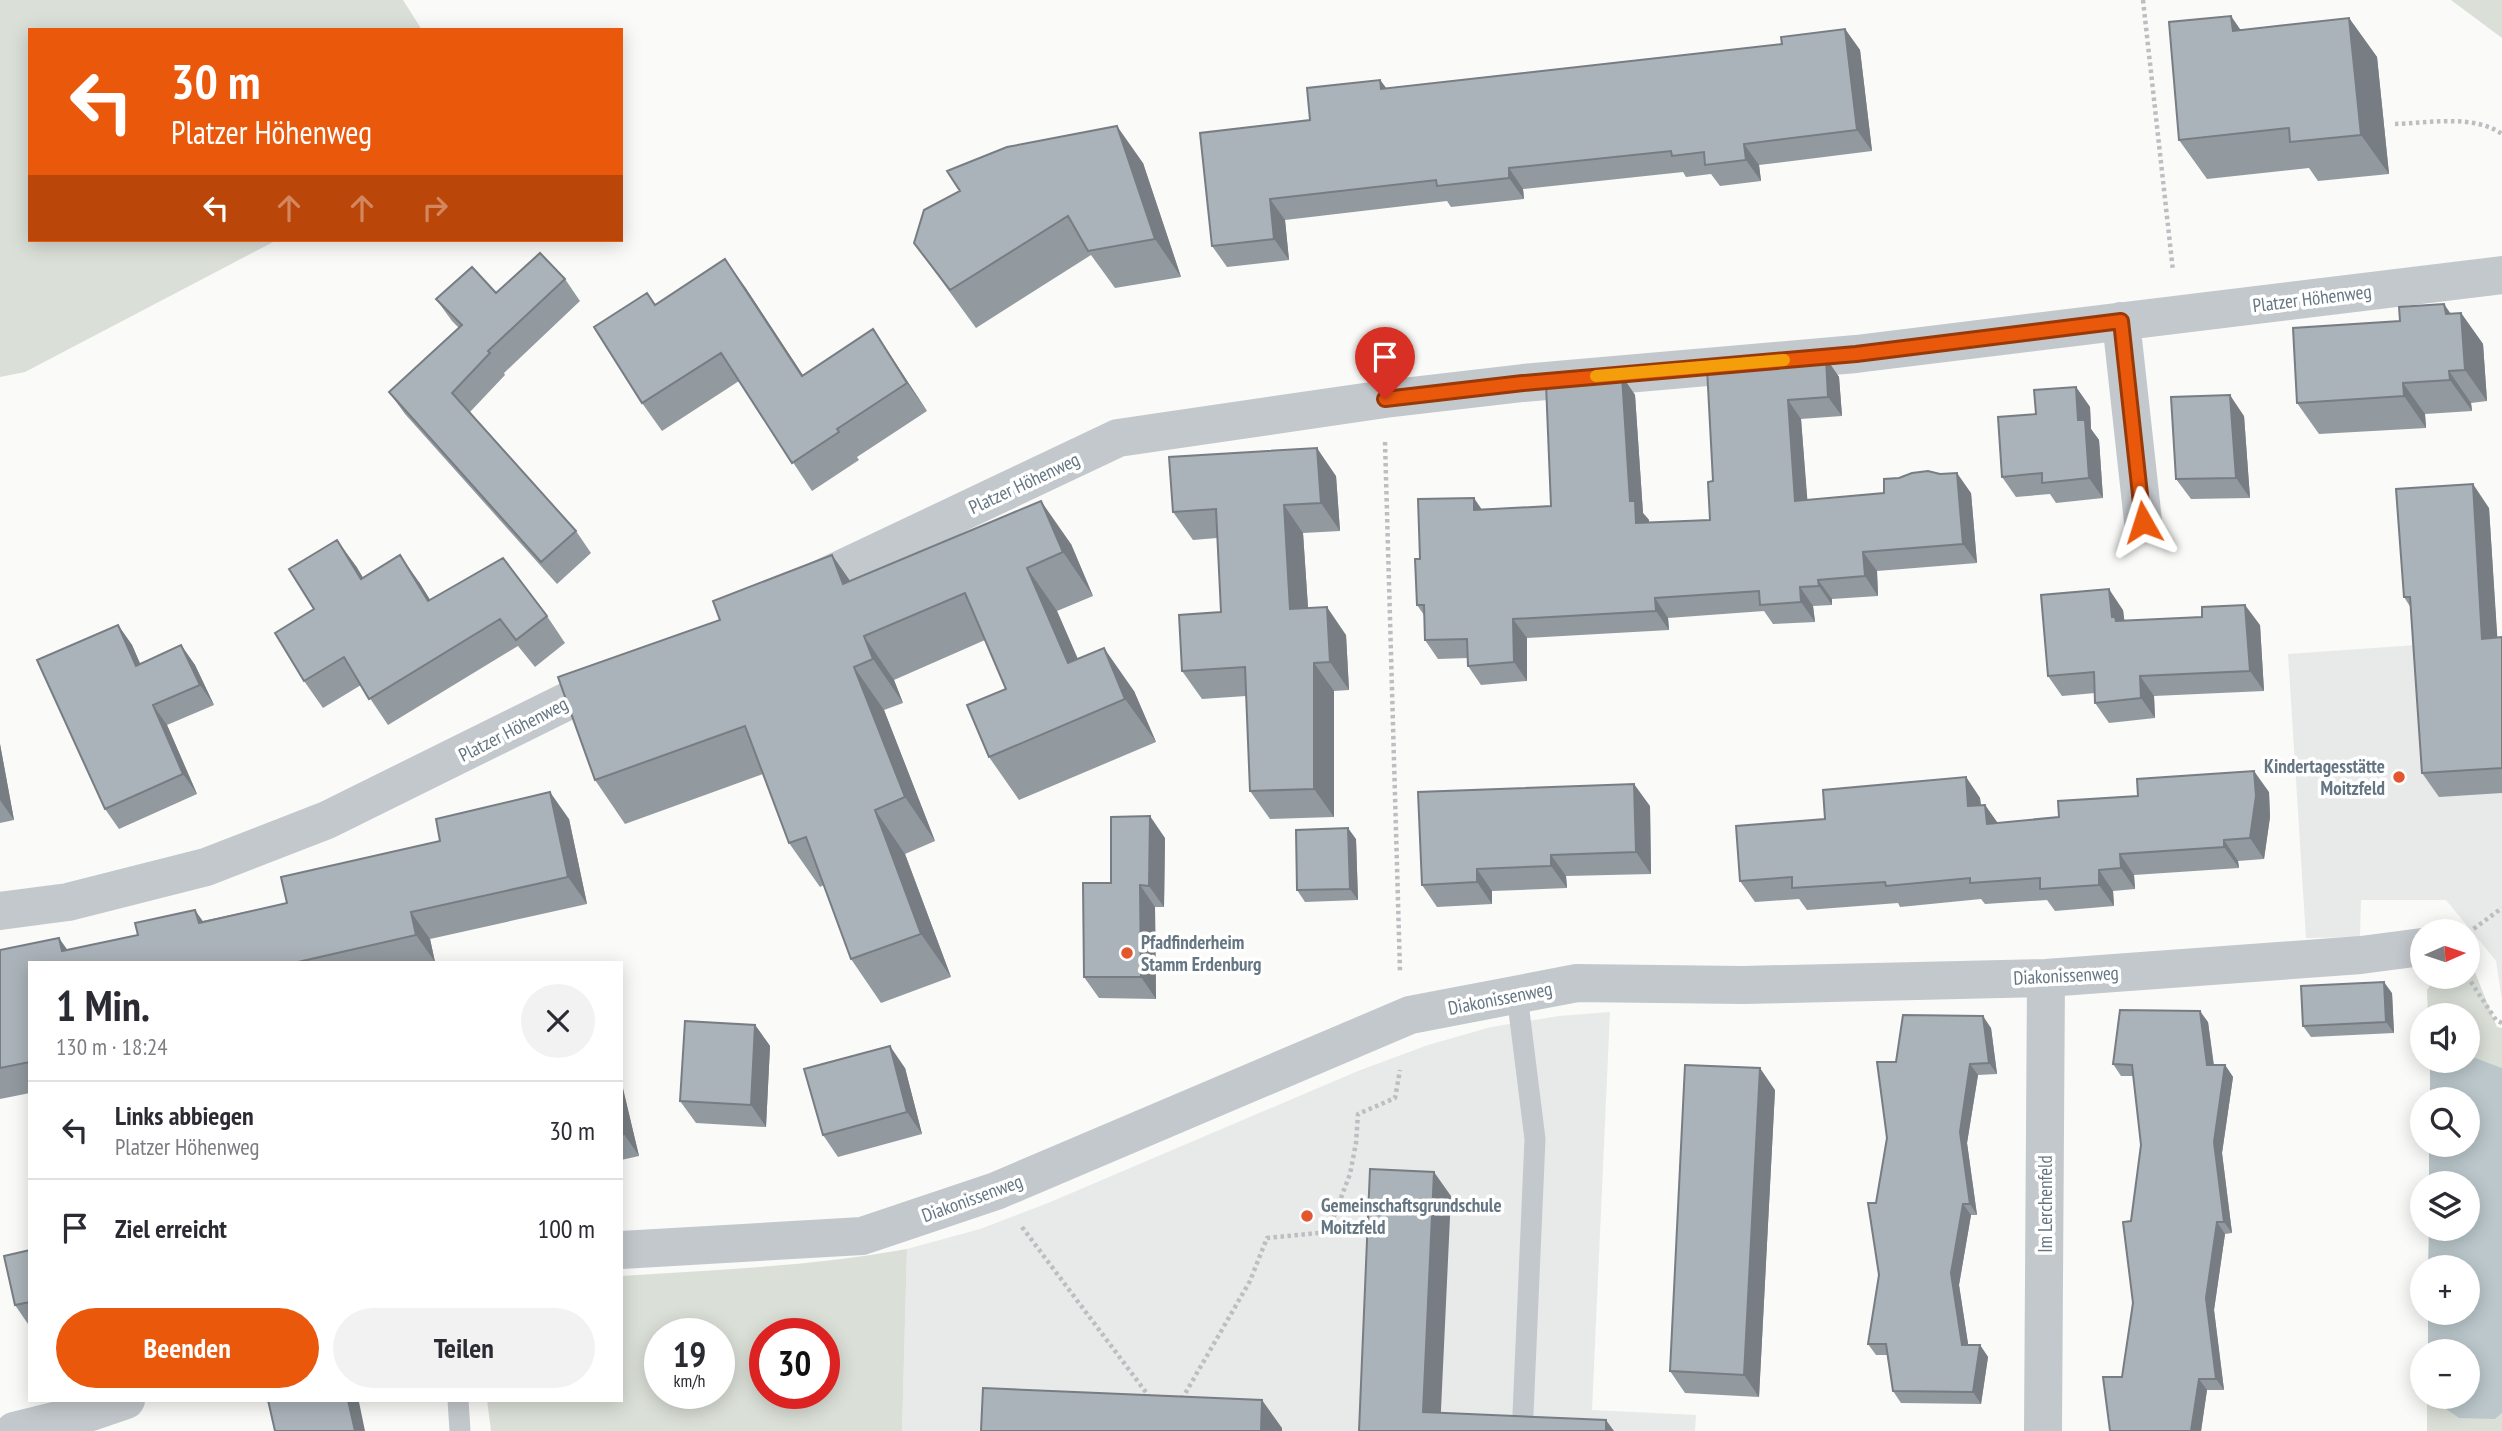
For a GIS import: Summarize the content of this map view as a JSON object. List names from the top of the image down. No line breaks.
{"streets":{"street":["Platzer Höhenweg","Diakonissenweg","Im Lerchenfeld"]},"crossings":[["Diakonissenweg","Im Lerchenfeld"]],"places":["Kindertagesstätte Moitzfeld","Pfadfinderheim Stamm Erdenburg","Gemeinschaftsgrundschule Moitzfeld"],"north":"right","page":{"turn":["30 m","Platzer Höhenweg"],"map_buttons":["+","−"],"heading":["1 Min.","130 m · 18:24"],"list":[{"name":"Links abbiegen","note":"Platzer Höhenweg","value":"30 m"},{"name":"Ziel erreicht","value":"100 m"}],"buttons":["Beenden","Teilen"],"speed":"19 km/h","limit":"30"}}
